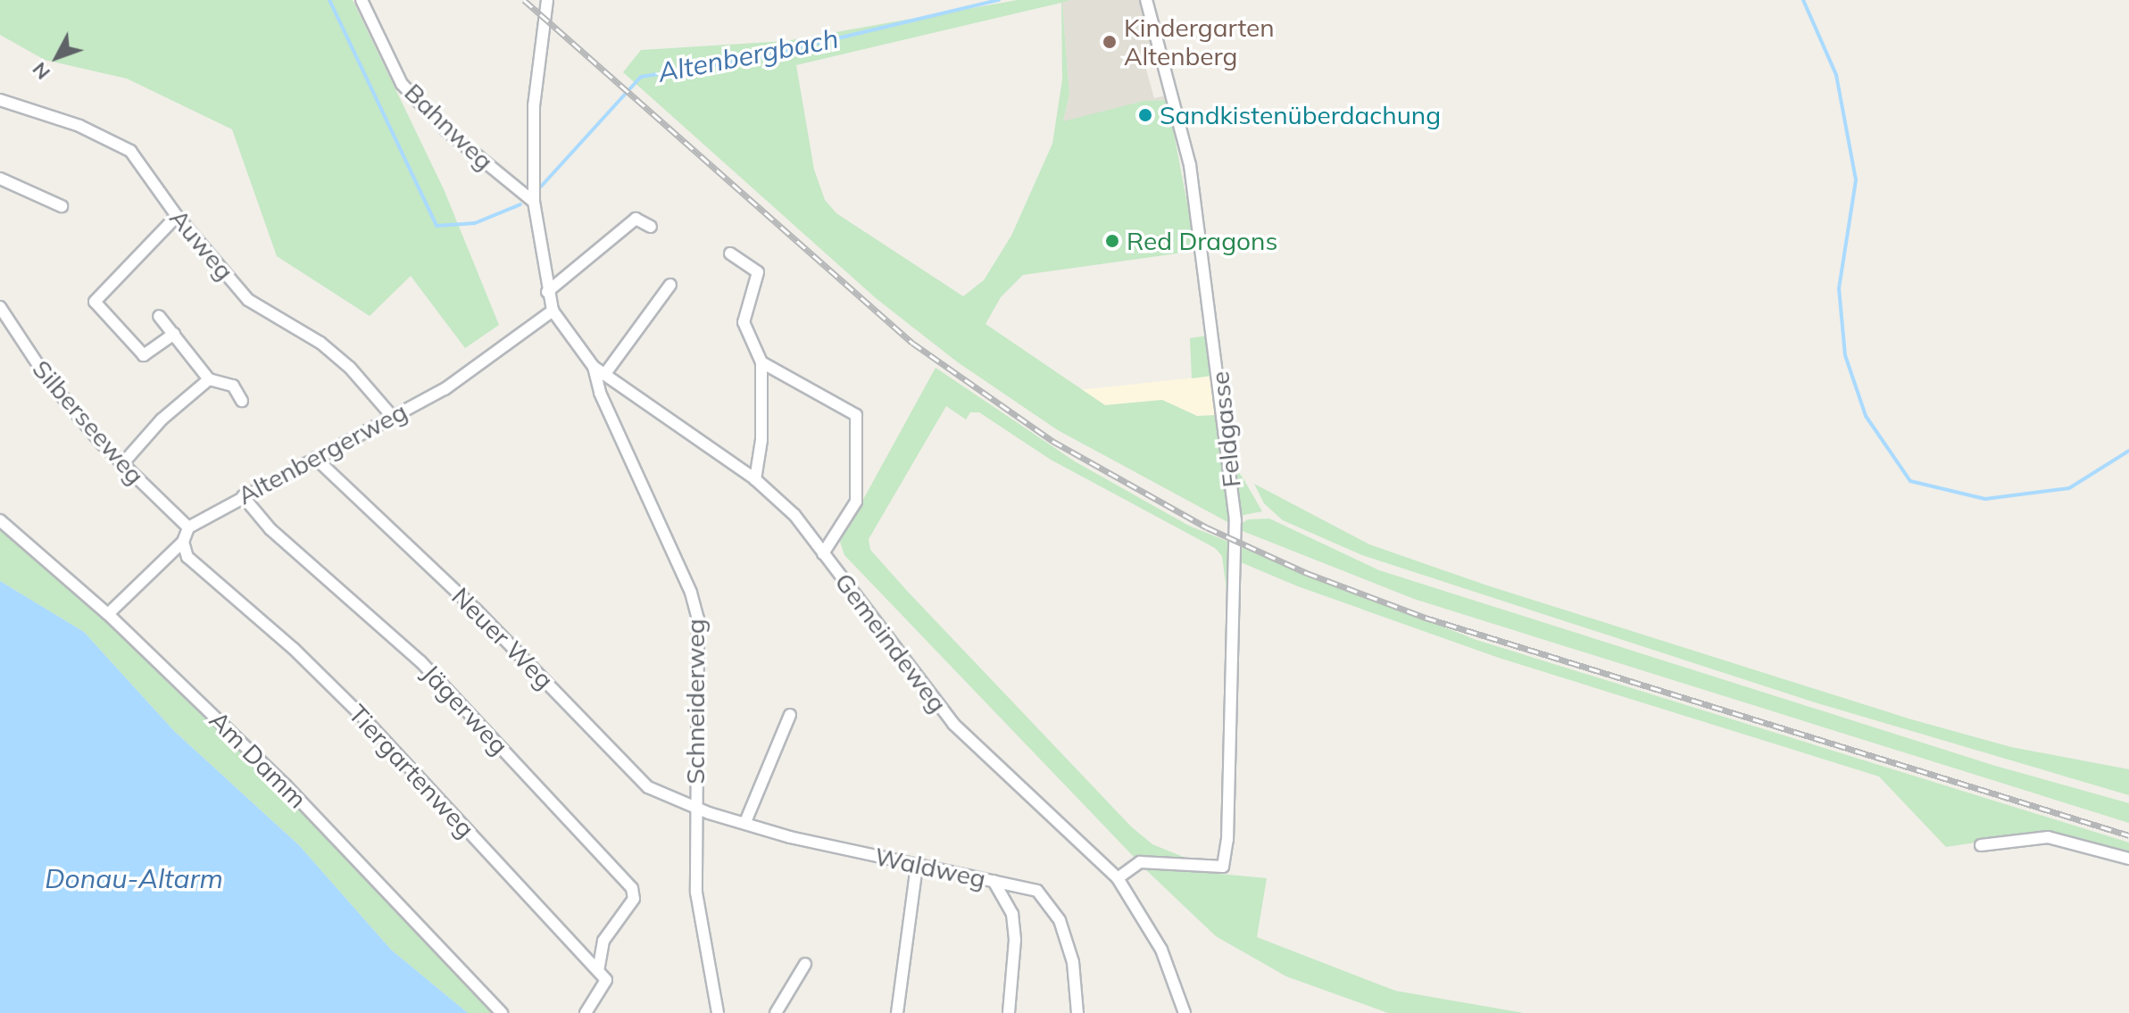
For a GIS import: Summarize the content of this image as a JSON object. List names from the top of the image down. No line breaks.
{"streets":{"street":["Bahnweg","Auweg","Silberseeweg","Feldgasse","Altenbergerweg","Neuer Weg","Gemeindeweg","Schneiderweg","Jägerweg","Am Damm","Tiergartenweg","Waldweg"]},"crossings":[["Auweg","Altenbergerweg"],["Silberseeweg","Altenbergerweg"],["Feldgasse","Gemeindeweg"],["Altenbergerweg","Neuer Weg"],["Altenbergerweg","Gemeindeweg"],["Altenbergerweg","Jägerweg"],["Neuer Weg","Schneiderweg"],["Neuer Weg","Waldweg"],["Gemeindeweg","Schneiderweg"],["Schneiderweg","Waldweg"],["Jägerweg","Tiergartenweg"]],"water":["Altenbergbach","Donau-Altarm"],"places":["Kindergarten Altenberg","Sandkistenüberdachung","Red Dragons"],"north":"bottom left"}
